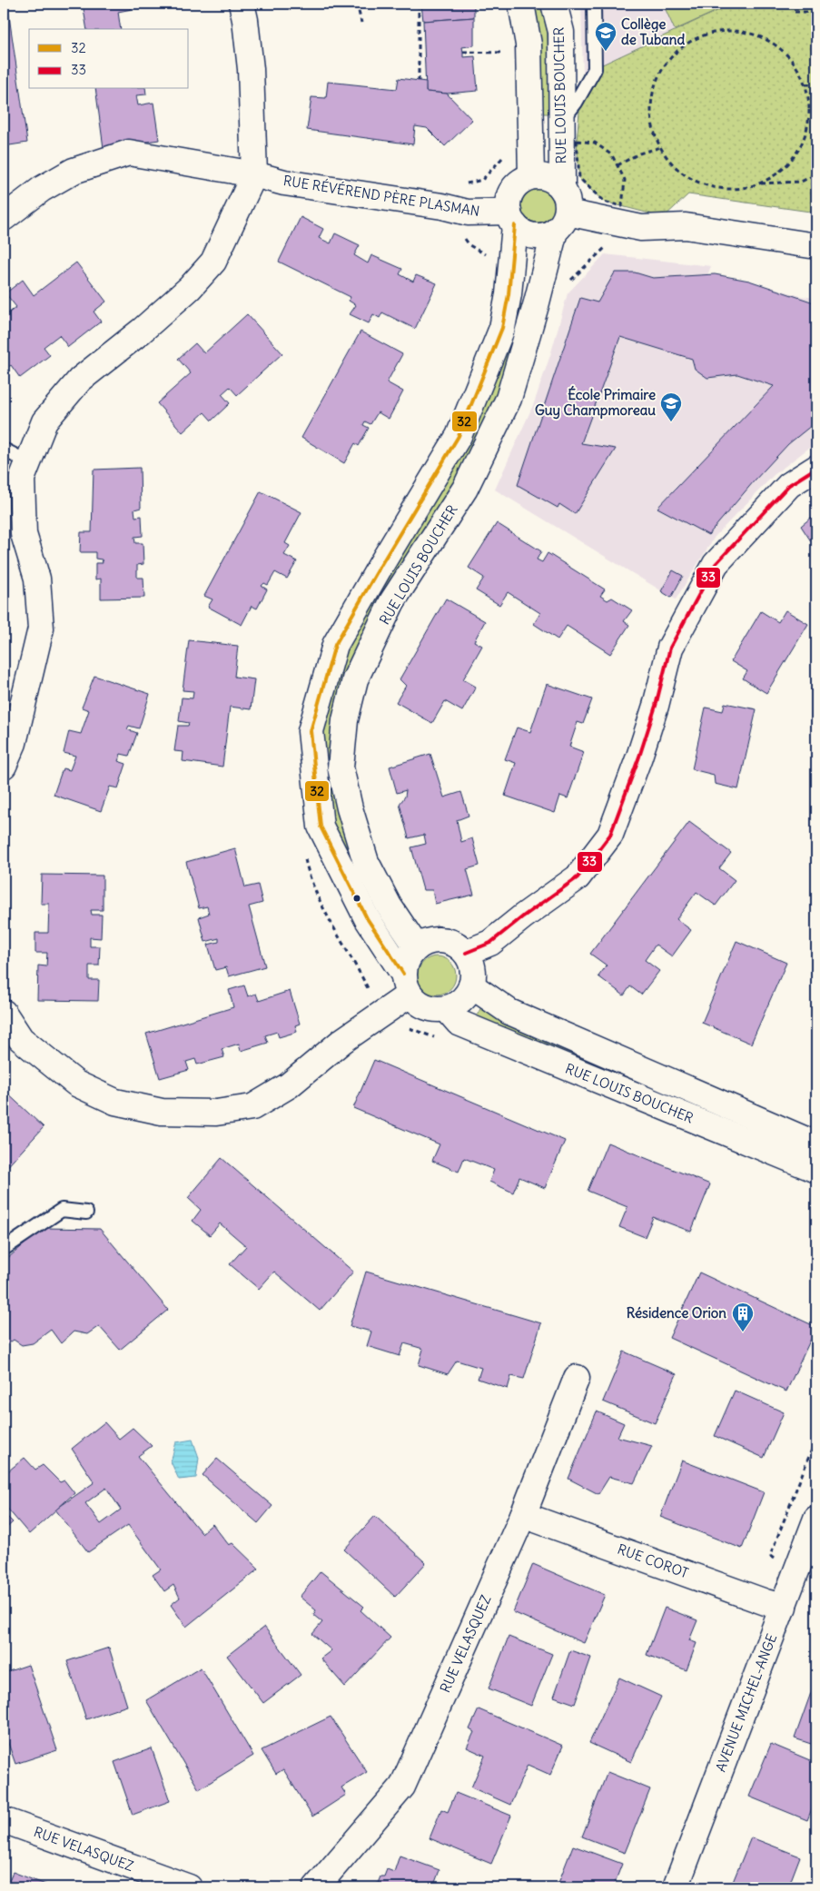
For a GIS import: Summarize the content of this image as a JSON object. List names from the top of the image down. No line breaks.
{"streets":{"street":["RUE LOUIS BOUCHER","RUE RÉVÉREND PÈRE PLASMAN","RUE COROT","RUE VELASQUEZ","AVENUE MICHEL-ANGE"]},"crossings":[["RUE LOUIS BOUCHER","RUE RÉVÉREND PÈRE PLASMAN"],["RUE COROT","RUE VELASQUEZ"],["RUE COROT","AVENUE MICHEL-ANGE"]],"places":{"school or university":["Collège de Tuband","École Primaire Guy Champmoreau"],"building":["Résidence Orion"]},"lines":["transit line 32","transit line 33"],"legend":["32","33"]}
